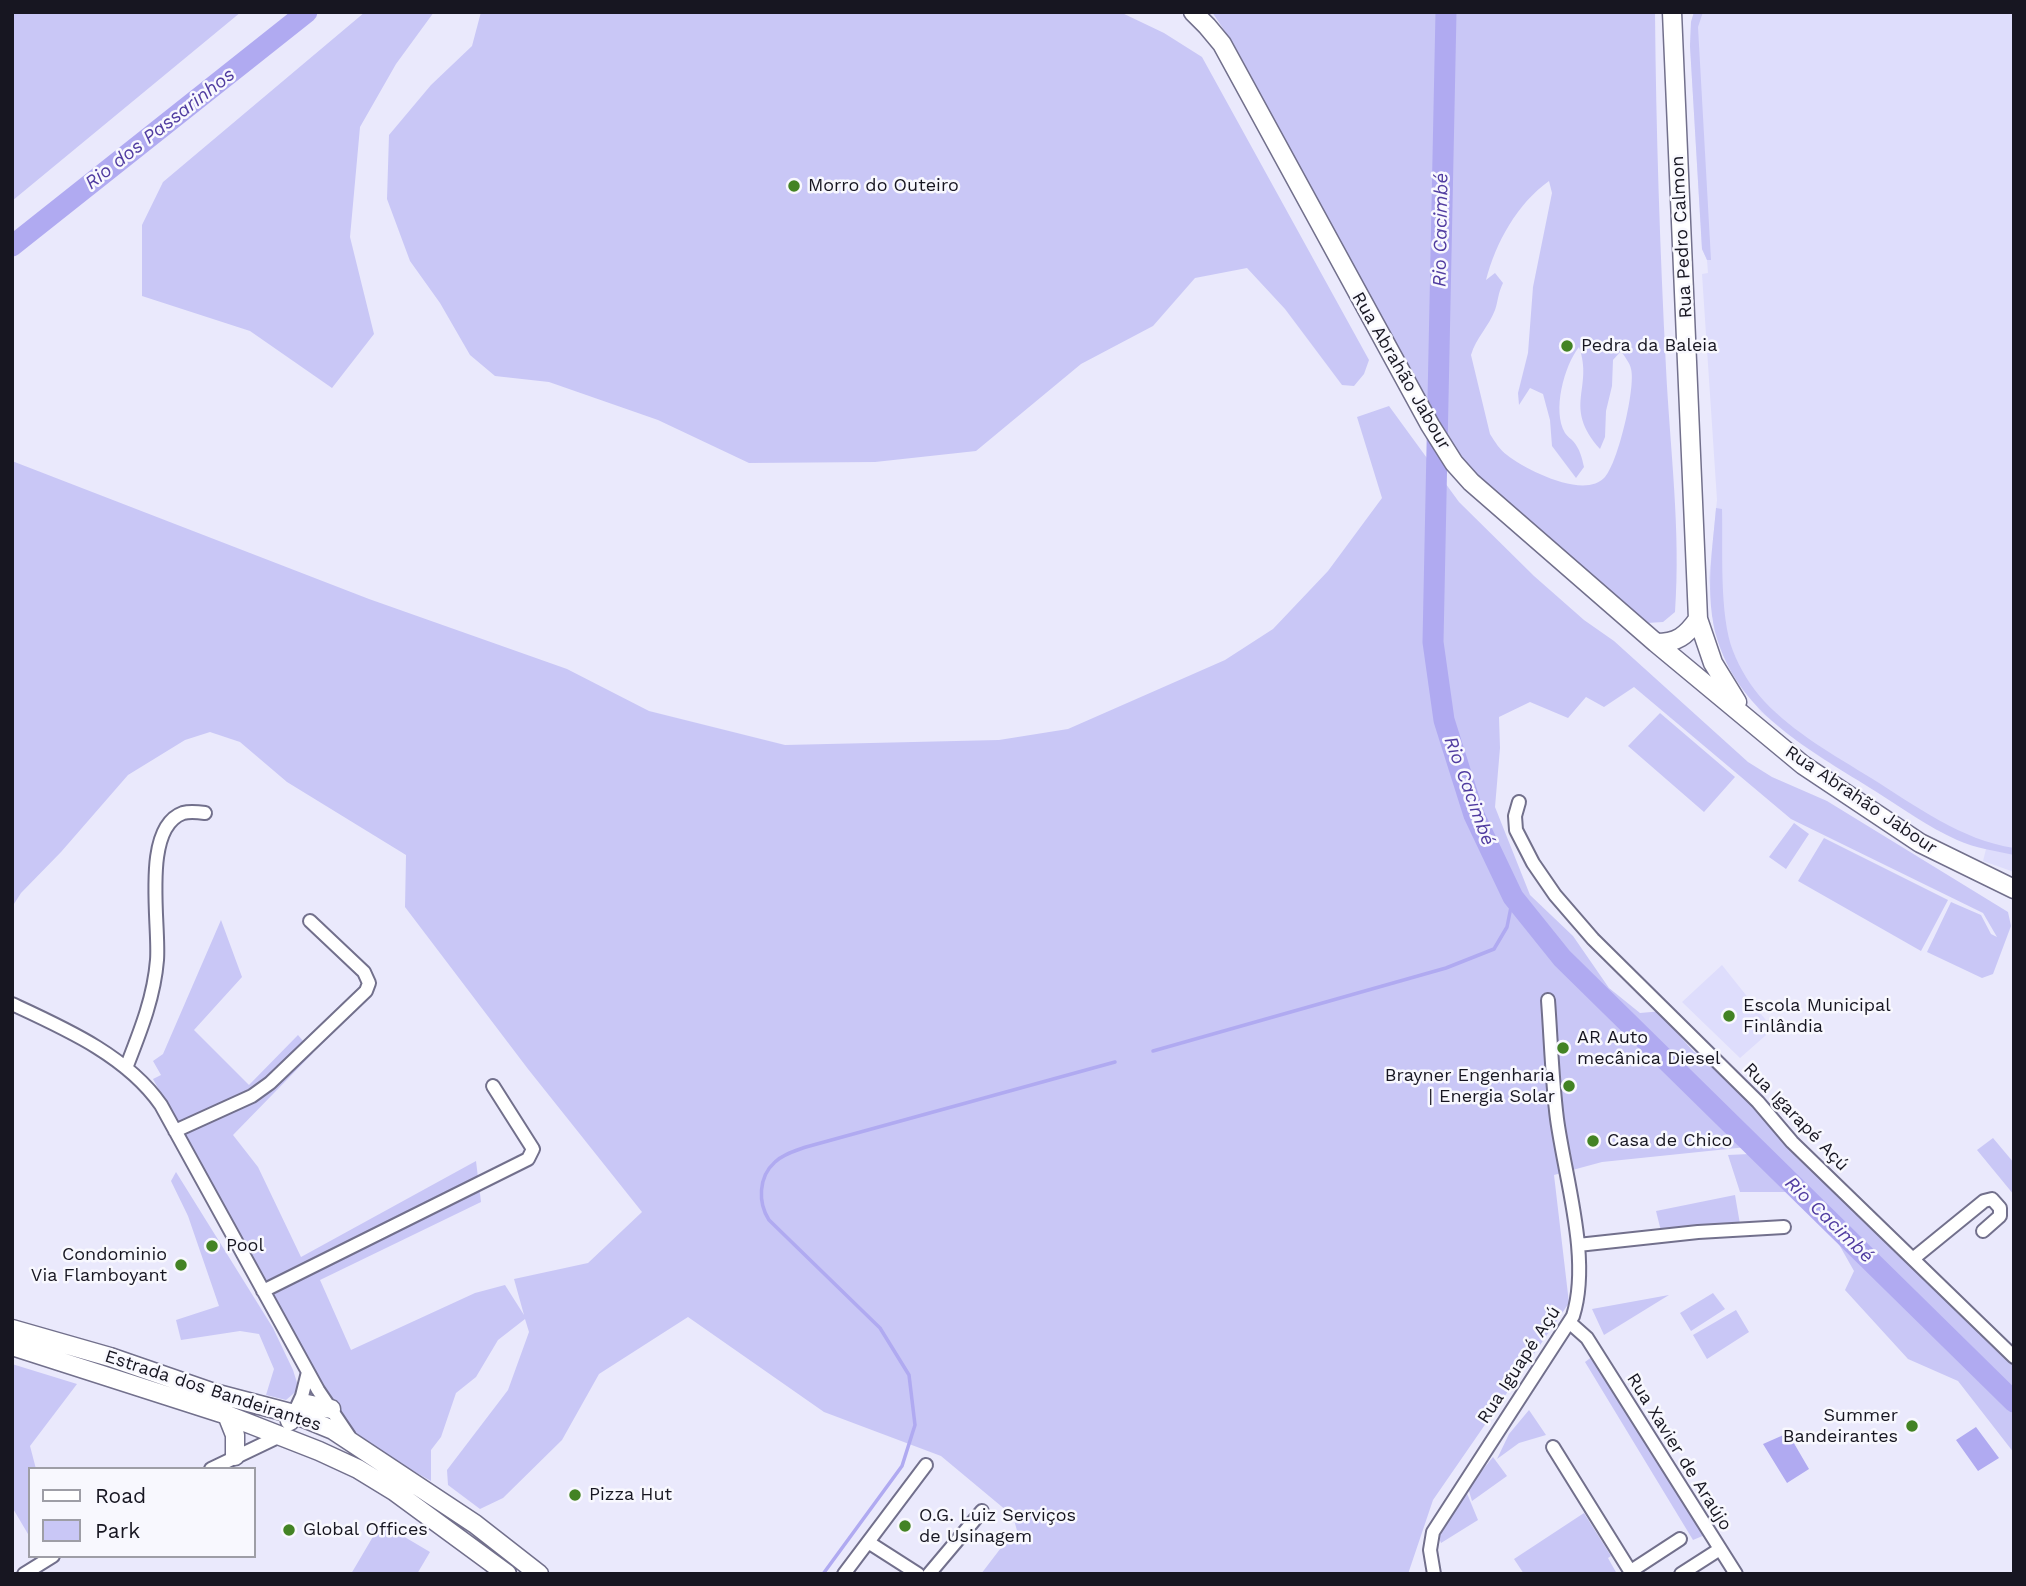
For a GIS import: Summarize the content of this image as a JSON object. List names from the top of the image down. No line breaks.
{"streets":{"street":["Rua Pedro Calmon","Rua Abrahão Jabour","Rua Igarapé Açú","Rua Iguapé Açú","Estrada dos Bandeirantes","Rua Xavier de Araújo"]},"crossings":[["Rua Pedro Calmon","Rua Abrahão Jabour"],["Rua Iguapé Açú","Rua Xavier de Araújo"]],"water":["Rio dos Passarinhos","Rio Cacimbé"],"places":["Morro do Outeiro","Pedra da Baleia","Escola Municipal Finlândia","AR Auto mecânica Diesel","Brayner Engenharia | Energia Solar","Casa de Chico","Pool","Condominio Via Flamboyant","Summer Bandeirantes","Pizza Hut","O.G. Luiz Serviços de Usinagem","Global Offices"],"legend":["Road","Park"]}
